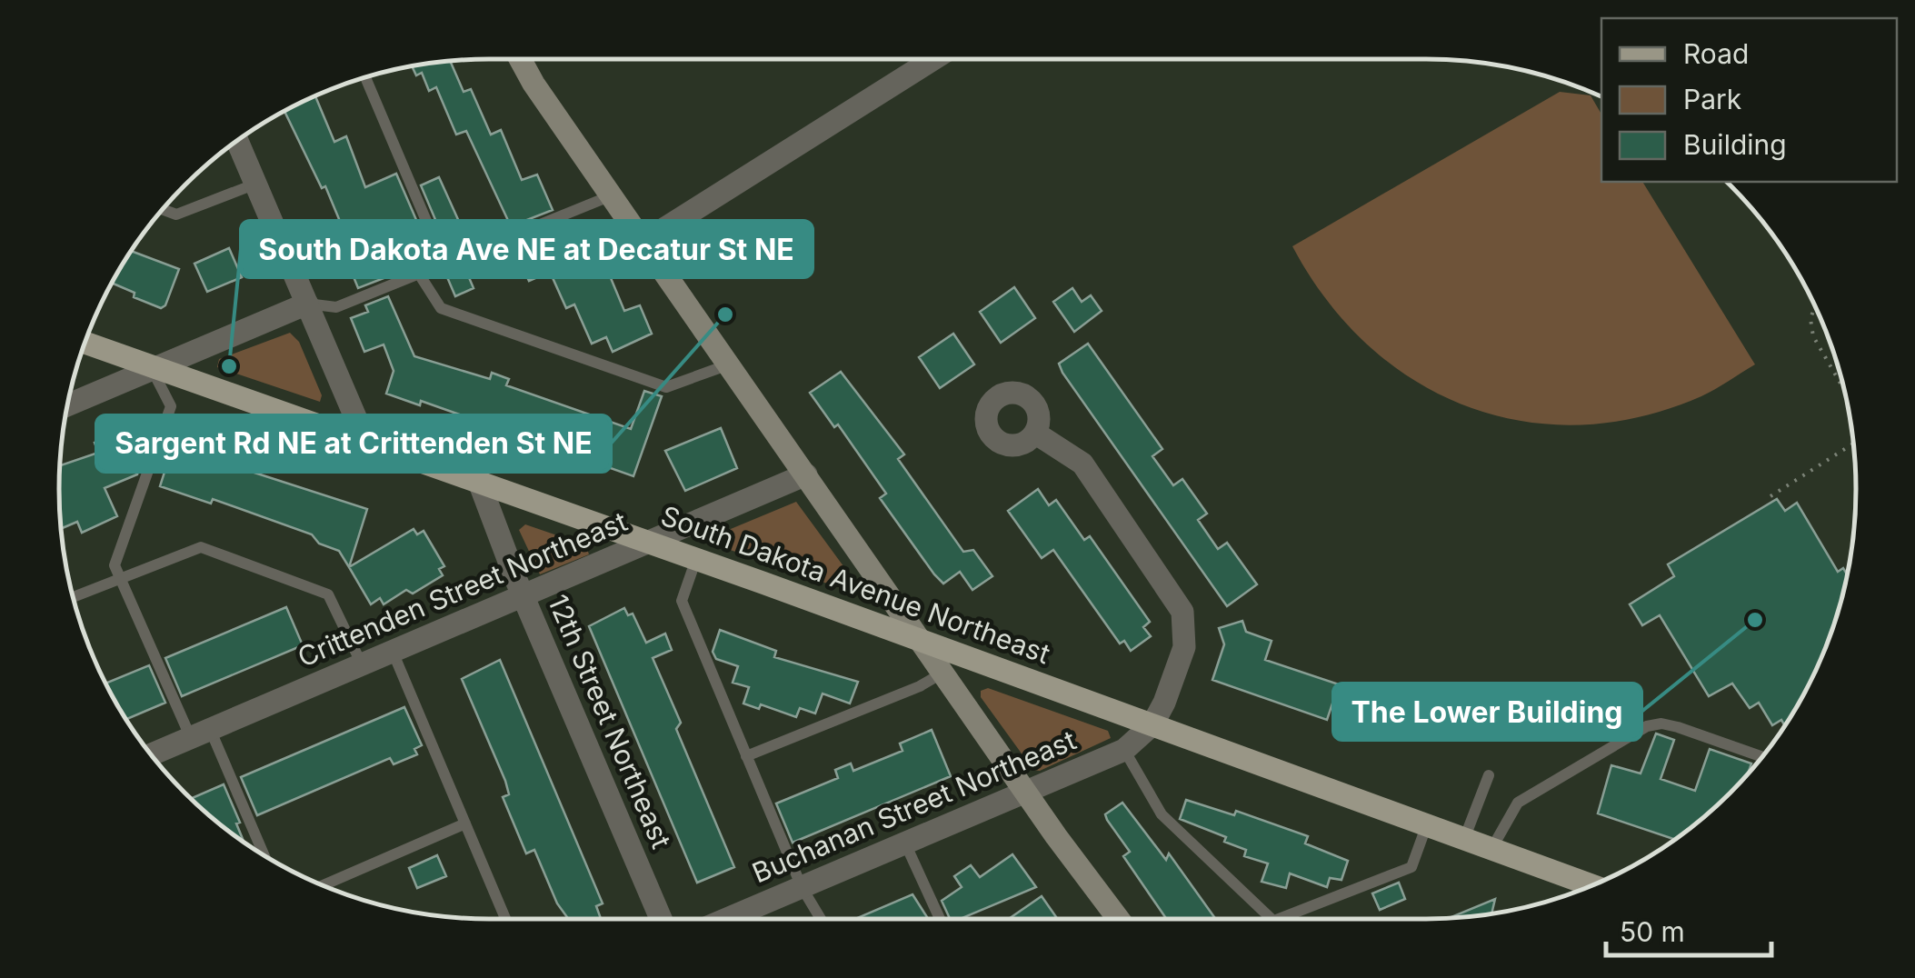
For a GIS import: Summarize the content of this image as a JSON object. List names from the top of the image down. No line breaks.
{"streets":{"main road":["South Dakota Avenue Northeast"],"street":["Crittenden Street Northeast","12th Street Northeast","Buchanan Street Northeast"]},"crossings":[["South Dakota Avenue Northeast","Crittenden Street Northeast"],["South Dakota Avenue Northeast","12th Street Northeast"],["South Dakota Avenue Northeast","Buchanan Street Northeast"],["Crittenden Street Northeast","12th Street Northeast"]],"places":["Sargent Rd NE at Crittenden St NE","South Dakota Ave NE at Decatur St NE","The Lower Building"],"legend":["Road","Park","Building"],"scale_bar":"50 m"}
